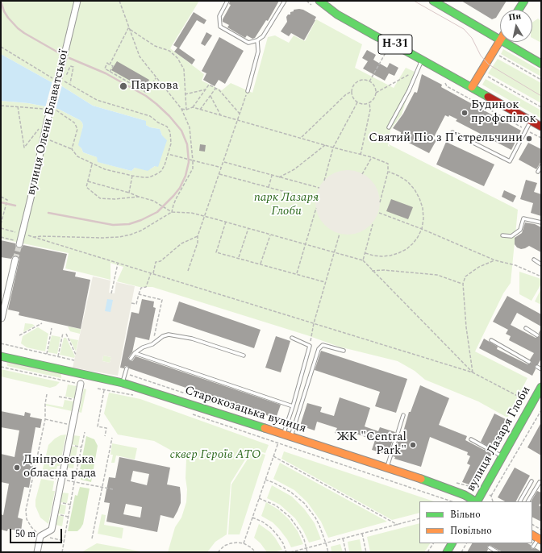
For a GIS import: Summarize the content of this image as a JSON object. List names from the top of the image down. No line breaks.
{"streets":{"street":["Н-31","вулиця Олени Блаватської","Старокозацька вулиця","вулиця Лазаря Глоби"]},"parks":["парк Лазаря Глоби","сквер Героїв АТО"],"places":["Паркова","Будинок профспілок","Святий Піо з П'єтрельчини","ЖК \"Central Park\"","Дніпровська обласна рада"],"legend":["Вільно","Повільно"],"scale_bar":"50 m","north":"top"}
